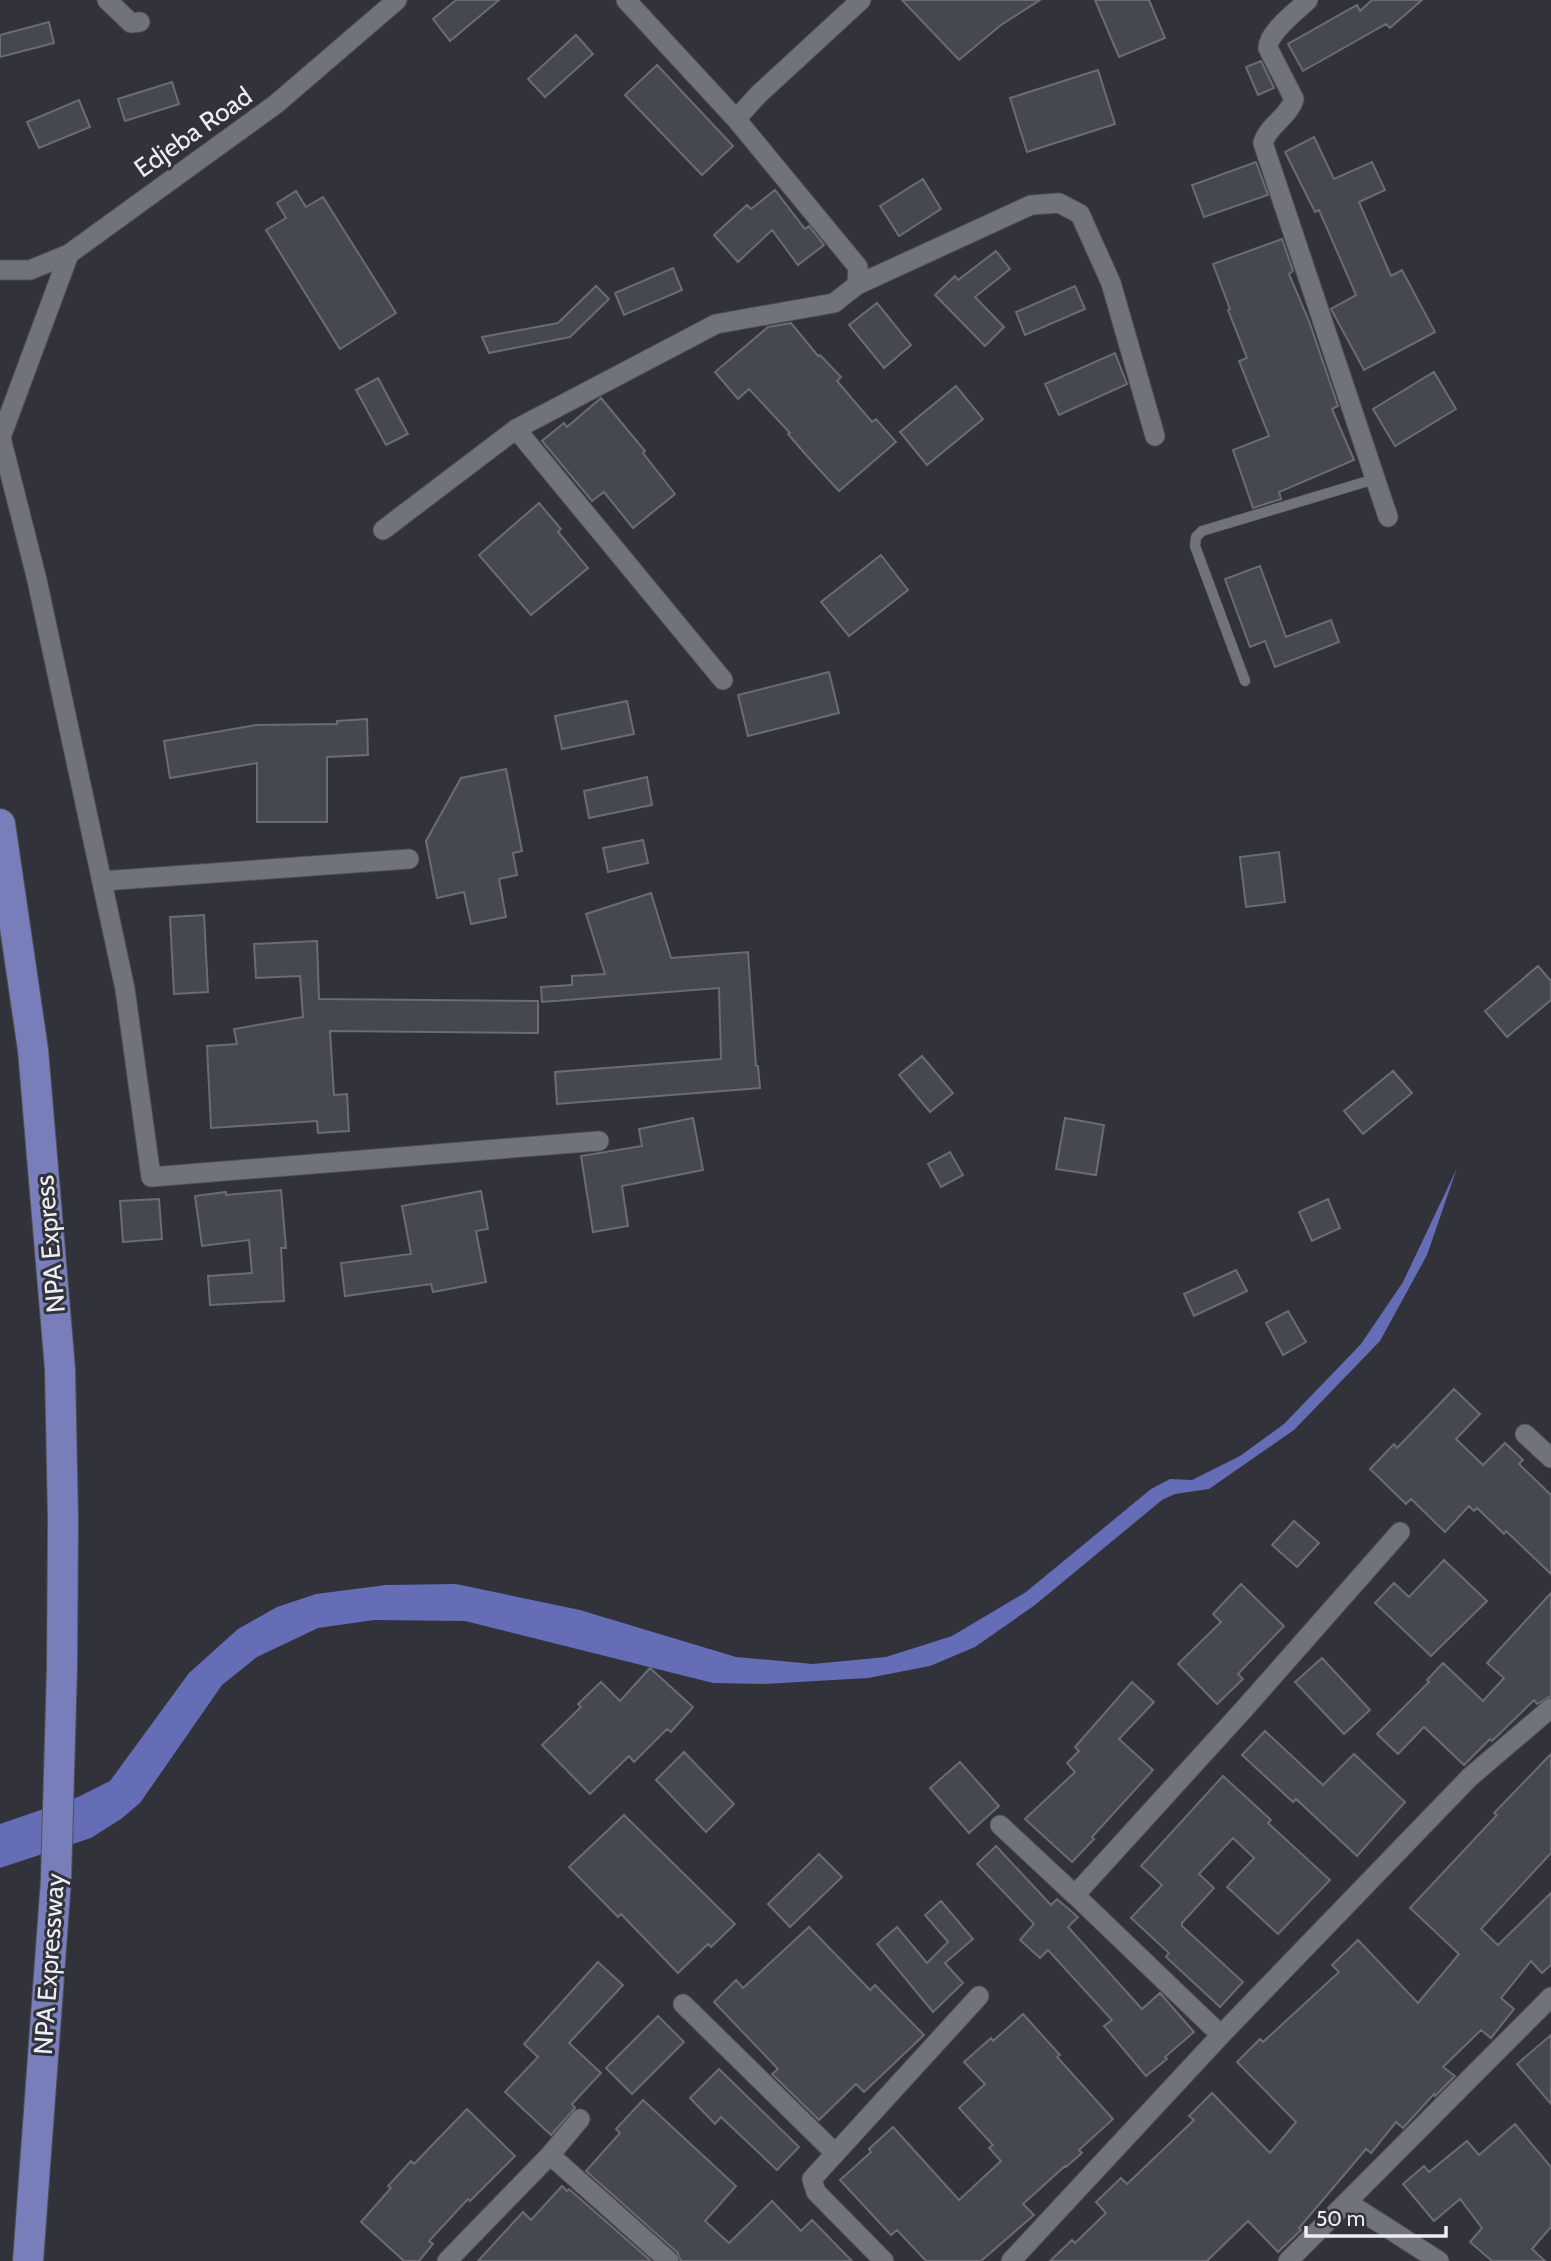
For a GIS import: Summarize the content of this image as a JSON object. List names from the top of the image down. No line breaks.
{"streets":{"main road":["NPA Express","NPA Expressway"],"street":["Edjeba Road"]},"crossings":[["NPA Express","NPA Expressway"]],"scale_bar":"50 m"}
